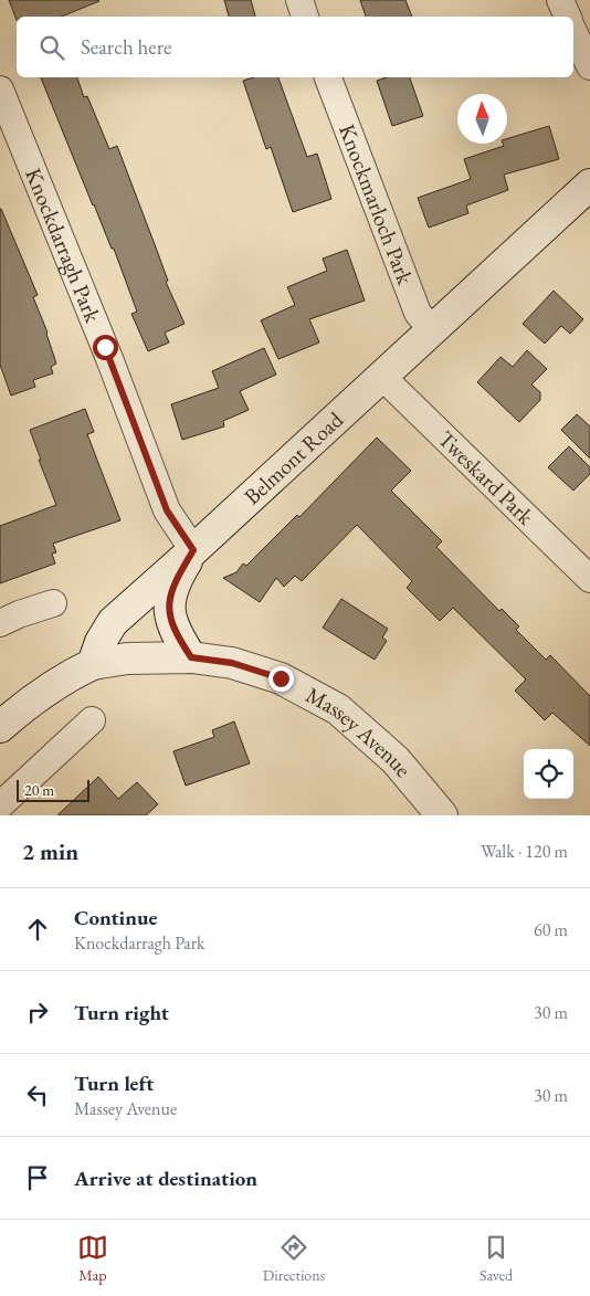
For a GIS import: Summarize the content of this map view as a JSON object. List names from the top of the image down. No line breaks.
{"streets":{"main road":["Belmont Road","Massey Avenue"],"street":["Knockmarloch Park","Knockdarragh Park","Tweskard Park"]},"crossings":[["Knockmarloch Park","Belmont Road"],["Knockdarragh Park","Belmont Road"],["Belmont Road","Tweskard Park"],["Belmont Road","Massey Avenue"]],"scale_bar":"20 m","north":"top","page":{"search":"Search here","scale":"20 m","heading":["2 min","Walk · 120 m"],"list":[["Continue","Knockdarragh Park","60 m"],["Turn right","30 m"],["Turn left","Massey Avenue","30 m"],"Arrive at destination"],"nav":["Map","Directions","Saved"]}}
